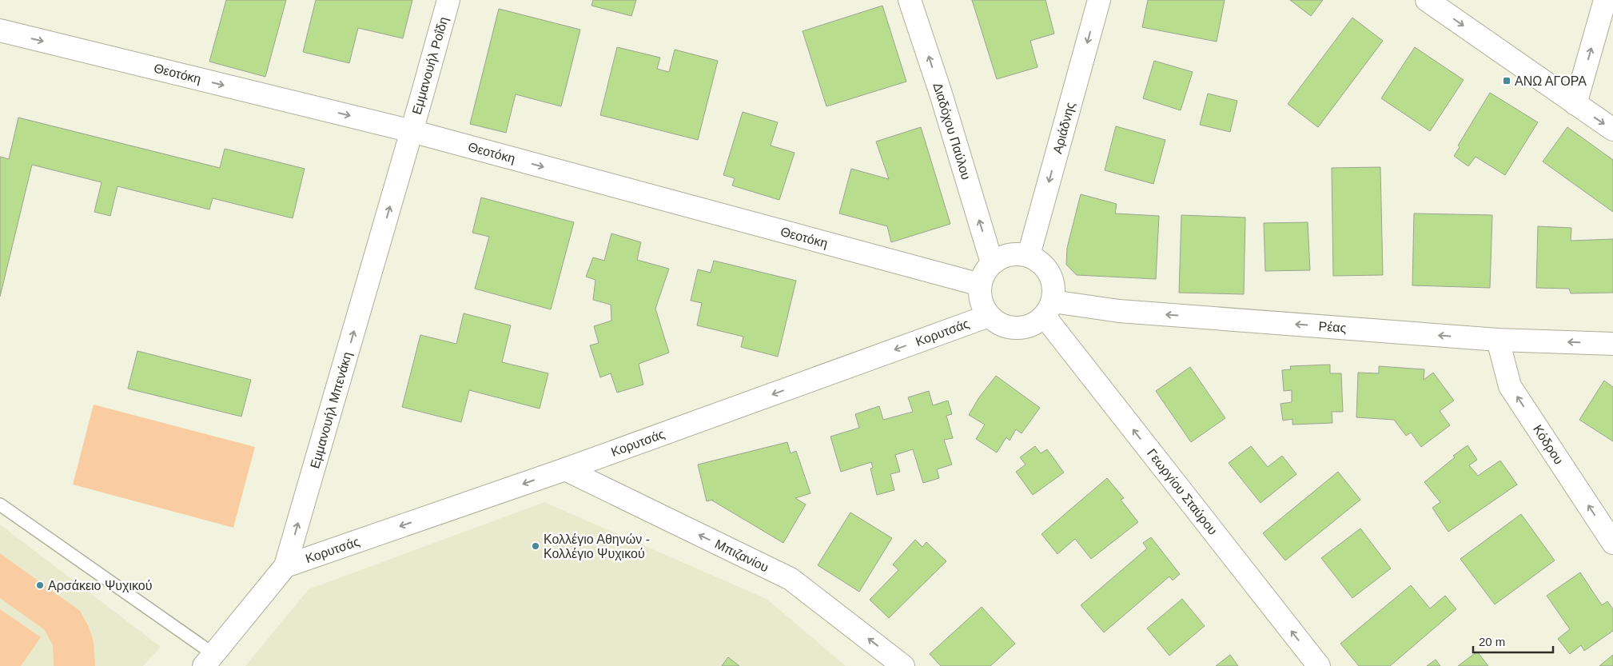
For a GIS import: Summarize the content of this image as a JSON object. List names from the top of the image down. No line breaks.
{"streets":{"street":["Εμμανουήλ Ροΐδη","Θεοτόκη","Αριάδνης","Διαδόχου Παύλου","Ρέας","Κορυτσάς","Εμμανουήλ Μπενάκη","Κόδρου","Γεωργίου Σταύρου","Μπιζανίου"]},"crossings":[["Εμμανουήλ Ροΐδη","Θεοτόκη"],["Εμμανουήλ Ροΐδη","Εμμανουήλ Μπενάκη"],["Θεοτόκη","Αριάδνης"],["Θεοτόκη","Διαδόχου Παύλου"],["Θεοτόκη","Ρέας"],["Θεοτόκη","Κορυτσάς"],["Θεοτόκη","Εμμανουήλ Μπενάκη"],["Θεοτόκη","Γεωργίου Σταύρου"],["Αριάδνης","Διαδόχου Παύλου"],["Αριάδνης","Ρέας"],["Αριάδνης","Κορυτσάς"],["Αριάδνης","Γεωργίου Σταύρου"],["Διαδόχου Παύλου","Ρέας"],["Διαδόχου Παύλου","Κορυτσάς"],["Διαδόχου Παύλου","Γεωργίου Σταύρου"],["Ρέας","Κορυτσάς"],["Ρέας","Κόδρου"],["Ρέας","Γεωργίου Σταύρου"],["Κορυτσάς","Εμμανουήλ Μπενάκη"],["Κορυτσάς","Γεωργίου Σταύρου"],["Κορυτσάς","Μπιζανίου"]],"one_way":["Θεοτόκη","Αριάδνης","Διαδόχου Παύλου","Ρέας","Κορυτσάς","Εμμανουήλ Μπενάκη","Κόδρου","Γεωργίου Σταύρου","Μπιζανίου"],"places":{"transit":["ΑΝΩ ΑΓΟΡΑ"],"other":["Κολλέγιο Αθηνών - Κολλέγιο Ψυχικού","Αρσάκειο Ψυχικού"]},"scale_bar":"20 m"}
